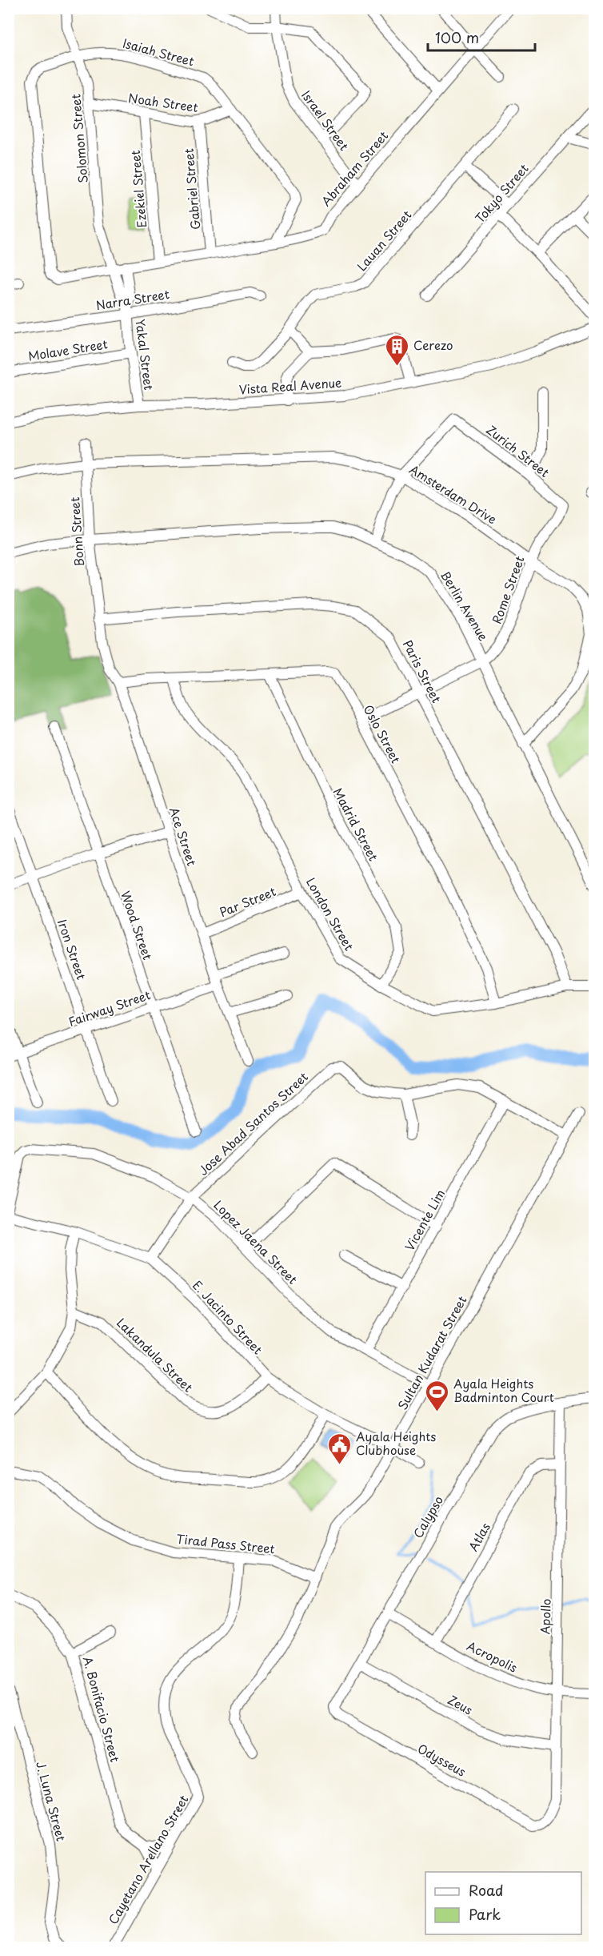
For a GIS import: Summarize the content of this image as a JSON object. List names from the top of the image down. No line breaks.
{"streets":{"street":["Isaiah Street","Noah Street","Israel Street","Solomon Street","Abraham Street","Ezekiel Street","Gabriel Street","Tokyo Street","Lauan Street","Narra Street","Molave Street","Yakal Street","Vista Real Avenue","Zurich Street","Amsterdam Drive","Bonn Street","Rome Street","Berlin Avenue","Paris Street","Oslo Street","Madrid Street","Ace Street","Par Street","London Street","Wood Street","Iron Street","Fairway Street","Jose Abad Santos Street","Vicente Lim","Lopez Jaena Street","E. Jacinto Street","Sultan Kudarat Street","Lakandula Street","Calypso","Atlas","Tirad Pass Street","Apollo","Acropolis","Zeus","A. Bonifacio Street","Odysseus","J. Luna Street","Cayetano Arellano Street"]},"crossings":[["Isaiah Street","Noah Street"],["Isaiah Street","Solomon Street"],["Isaiah Street","Abraham Street"],["Noah Street","Solomon Street"],["Noah Street","Ezekiel Street"],["Noah Street","Gabriel Street"],["Israel Street","Abraham Street"],["Solomon Street","Abraham Street"],["Solomon Street","Yakal Street"],["Abraham Street","Ezekiel Street"],["Abraham Street","Gabriel Street"],["Abraham Street","Yakal Street"],["Narra Street","Yakal Street"],["Molave Street","Yakal Street"],["Yakal Street","Vista Real Avenue"],["Zurich Street","Amsterdam Drive"],["Zurich Street","Rome Street"],["Amsterdam Drive","Bonn Street"],["Amsterdam Drive","Rome Street"],["Amsterdam Drive","Berlin Avenue"],["Bonn Street","Berlin Avenue"],["Bonn Street","Paris Street"],["Bonn Street","Ace Street"],["Rome Street","Berlin Avenue"],["Rome Street","Paris Street"],["Rome Street","Oslo Street"],["Paris Street","Ace Street"],["Paris Street","London Street"],["Oslo Street","Madrid Street"],["Oslo Street","Ace Street"],["Oslo Street","London Street"],["Madrid Street","London Street"],["Ace Street","Par Street"],["Ace Street","Fairway Street"],["Par Street","London Street"],["Wood Street","Fairway Street"],["Iron Street","Fairway Street"],["Jose Abad Santos Street","Lopez Jaena Street"],["Jose Abad Santos Street","E. Jacinto Street"],["Vicente Lim","Lopez Jaena Street"],["Lopez Jaena Street","Sultan Kudarat Street"],["E. Jacinto Street","Sultan Kudarat Street"],["E. Jacinto Street","Lakandula Street"],["Sultan Kudarat Street","Tirad Pass Street"],["Calypso","Apollo"],["Calypso","Acropolis"],["Calypso","Zeus"],["Calypso","Odysseus"],["Atlas","Apollo"],["Atlas","Acropolis"],["Tirad Pass Street","Cayetano Arellano Street"],["Apollo","Acropolis"],["Apollo","Zeus"],["Apollo","Odysseus"],["A. Bonifacio Street","Cayetano Arellano Street"]],"places":{"building":["Cerezo"],"sports":["Ayala Heights Badminton Court"],"public building":["Ayala Heights Clubhouse"]},"legend":["Road","Park"],"scale_bar":"100 m"}
